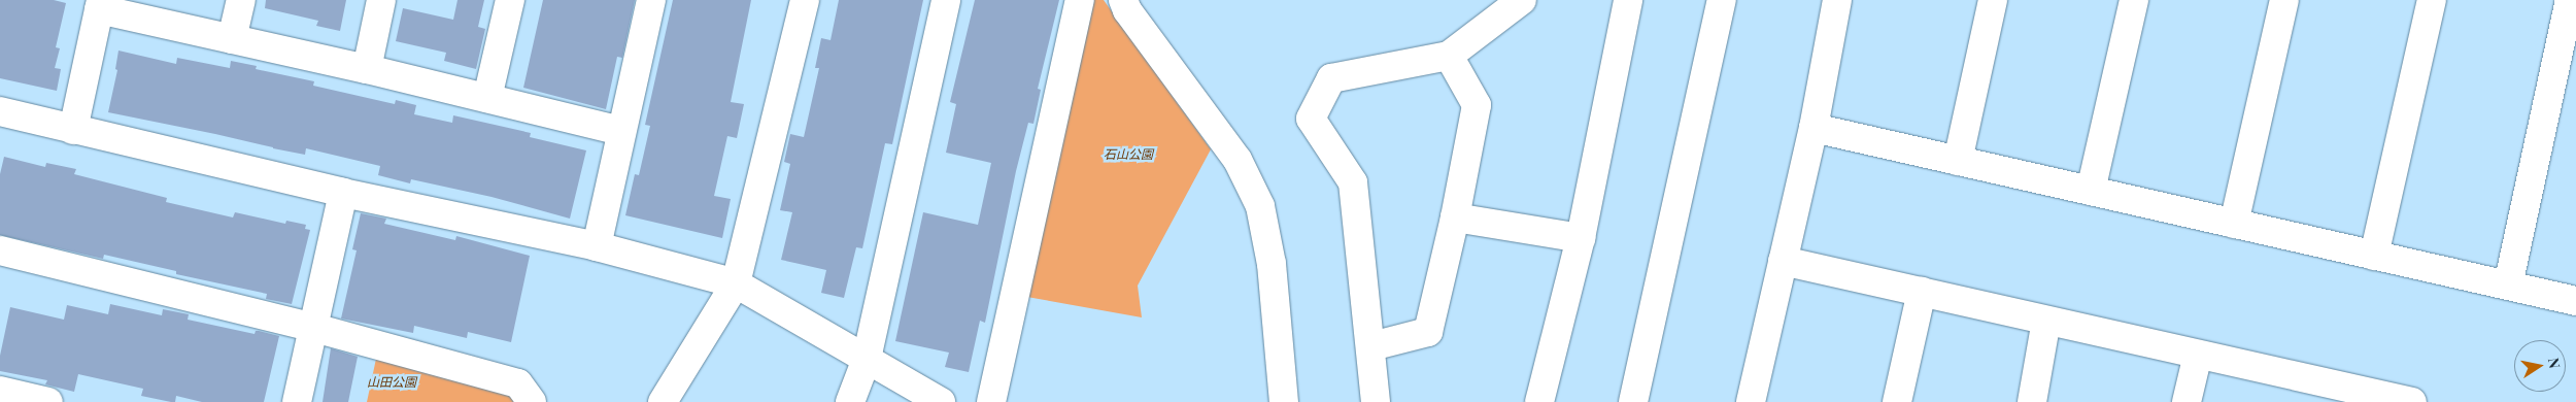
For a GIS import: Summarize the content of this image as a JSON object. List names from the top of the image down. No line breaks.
{"parks":["石山公園","山田公園"],"north":"right"}
